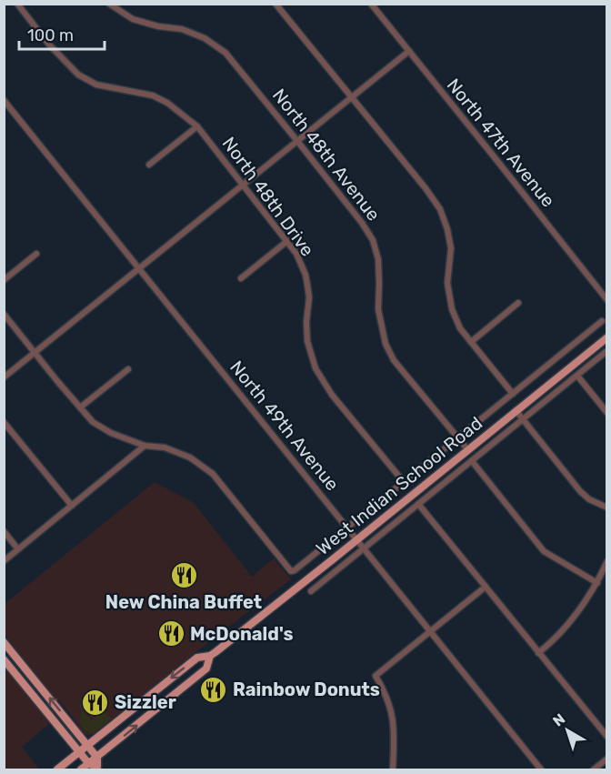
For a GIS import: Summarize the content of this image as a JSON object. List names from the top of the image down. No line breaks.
{"streets":{"main road":["West Indian School Road"],"street":["North 47th Avenue","North 48th Avenue","North 48th Drive","North 49th Avenue"]},"crossings":[["North 48th Avenue","West Indian School Road"],["North 48th Drive","West Indian School Road"],["North 49th Avenue","West Indian School Road"]],"places":{"restaurant":["New China Buffet","McDonald's","Rainbow Donuts","Sizzler"]},"scale_bar":"100 m","north":"top left"}
